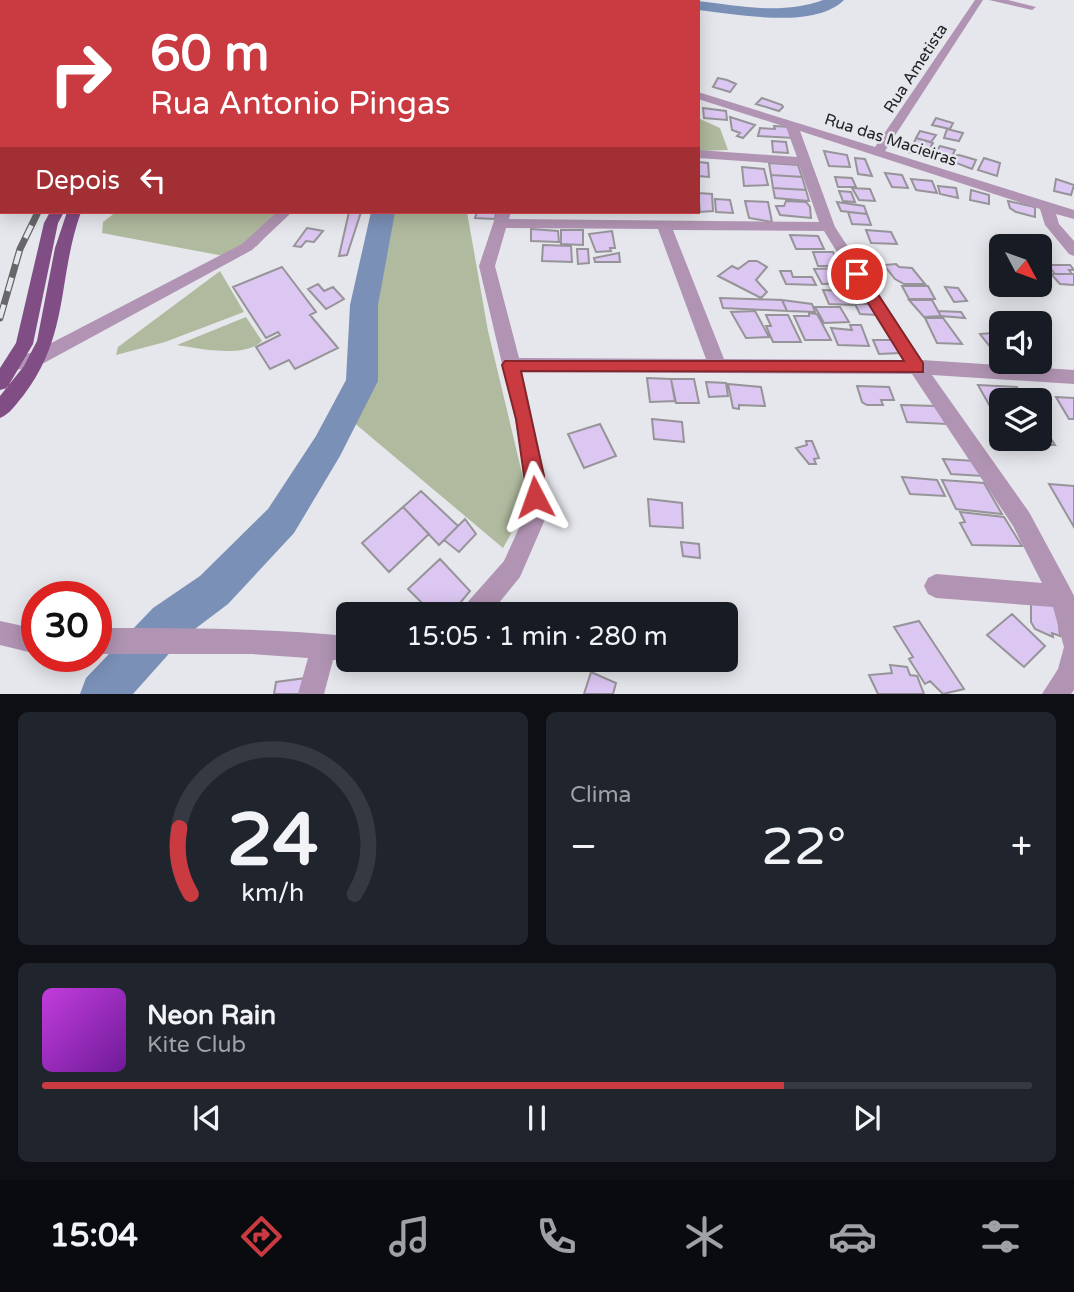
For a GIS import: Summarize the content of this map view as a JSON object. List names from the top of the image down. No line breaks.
{"streets":{"street":["Rua Ametista","Rua das Macieiras"]},"crossings":[["Rua Ametista","Rua das Macieiras"]],"north":"bottom right","page":{"turn":["60 m","Rua Antonio Pingas"],"then":"Depois","limit":"30","trip":"15:05 · 1 min · 280 m","tile":"Clima","heat":["−","22°","+"],"song":["Neon Rain","Kite Club"],"tabs":"15:04","gauge":["24","km/h"]}}
